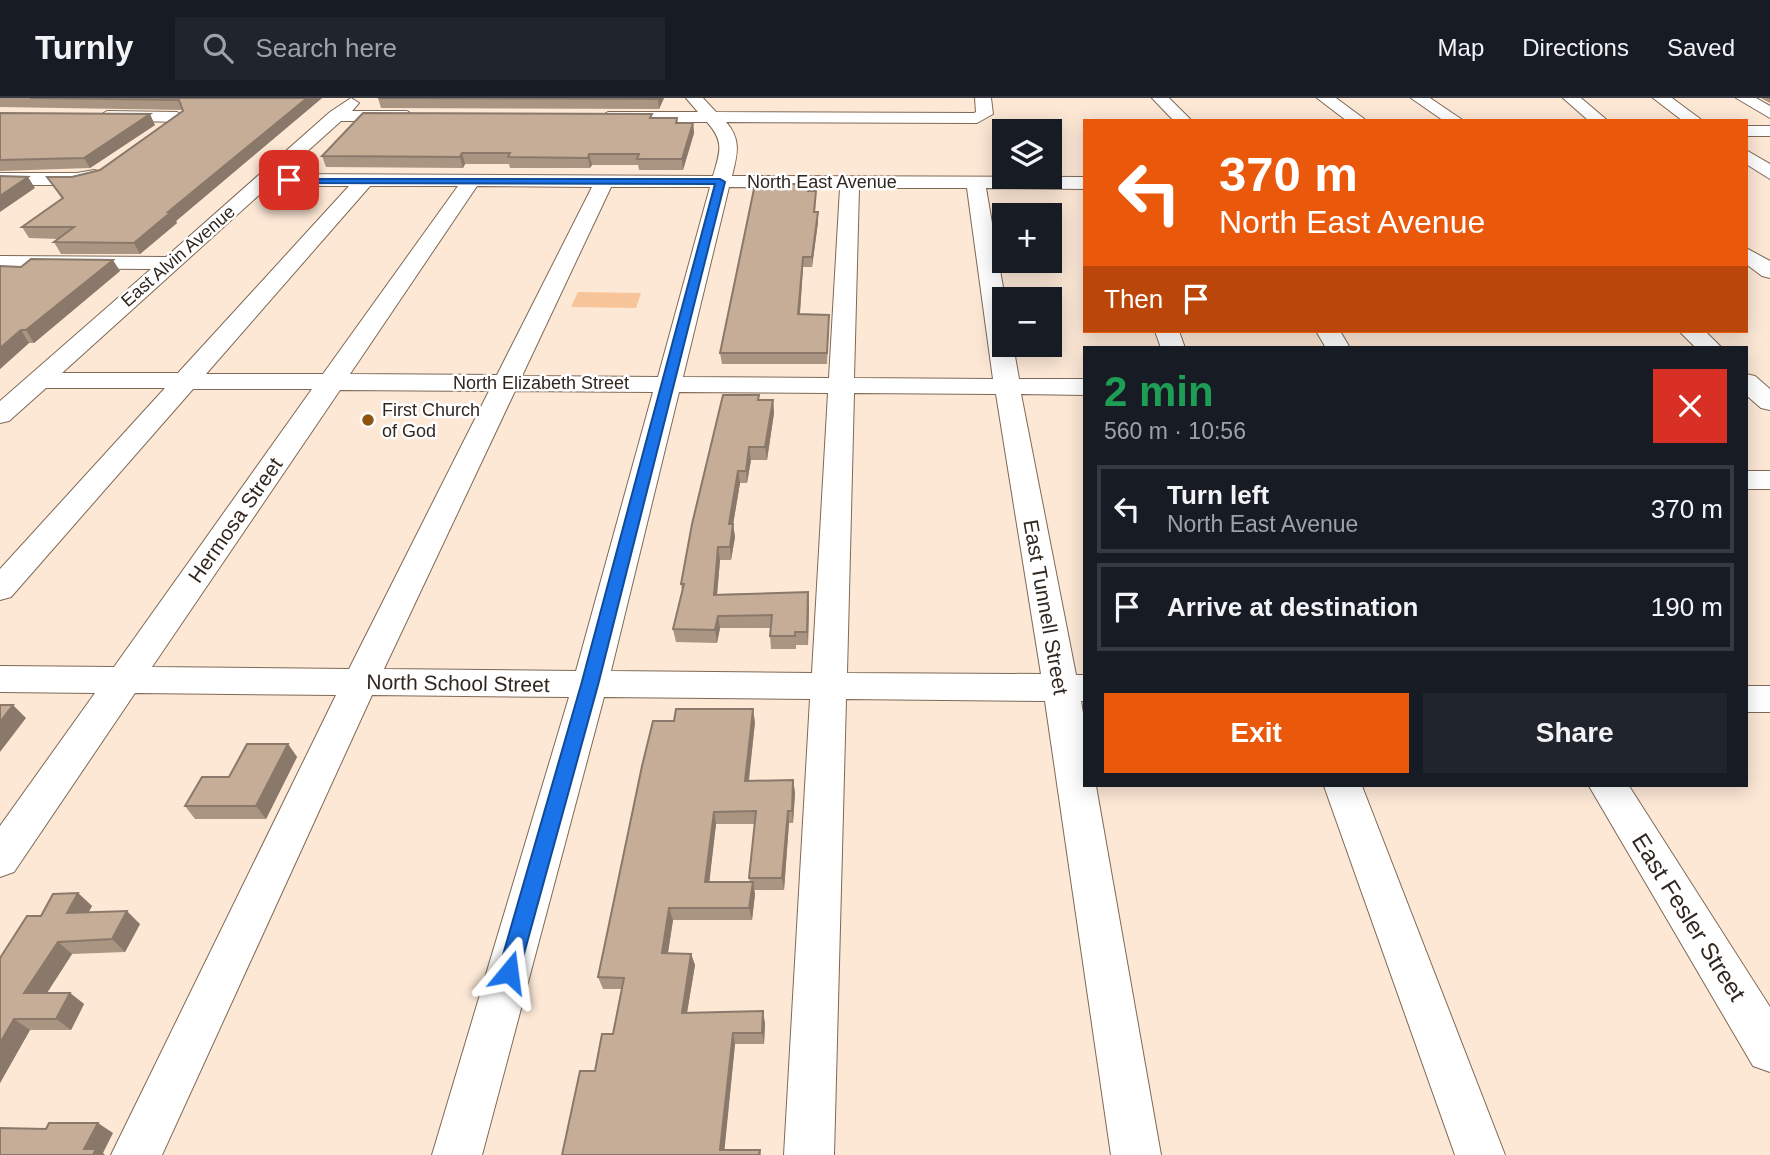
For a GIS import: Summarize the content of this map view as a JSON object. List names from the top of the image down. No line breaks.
{"streets":{"street":["North East Avenue","East Alvin Avenue","North Elizabeth Street","Hermosa Street","East Tunnell Street","North School Street","East Fesler Street"]},"crossings":[["North East Avenue","East Alvin Avenue"],["North East Avenue","Hermosa Street"],["North East Avenue","East Tunnell Street"],["East Alvin Avenue","North Elizabeth Street"],["North Elizabeth Street","Hermosa Street"],["North Elizabeth Street","East Tunnell Street"],["Hermosa Street","North School Street"],["East Tunnell Street","North School Street"]],"places":["First Church of God"],"page":{"header":"Turnly","search":"Search here","nav":["Map","Directions","Saved"],"map_buttons":["+","−"],"turn":["370 m","North East Avenue"],"then":"Then","heading":["2 min","560 m · 10:56"],"list":[{"name":"Turn left","note":"North East Avenue","value":"370 m"},{"name":"Arrive at destination","value":"190 m"}],"buttons":["Exit","Share"]}}
